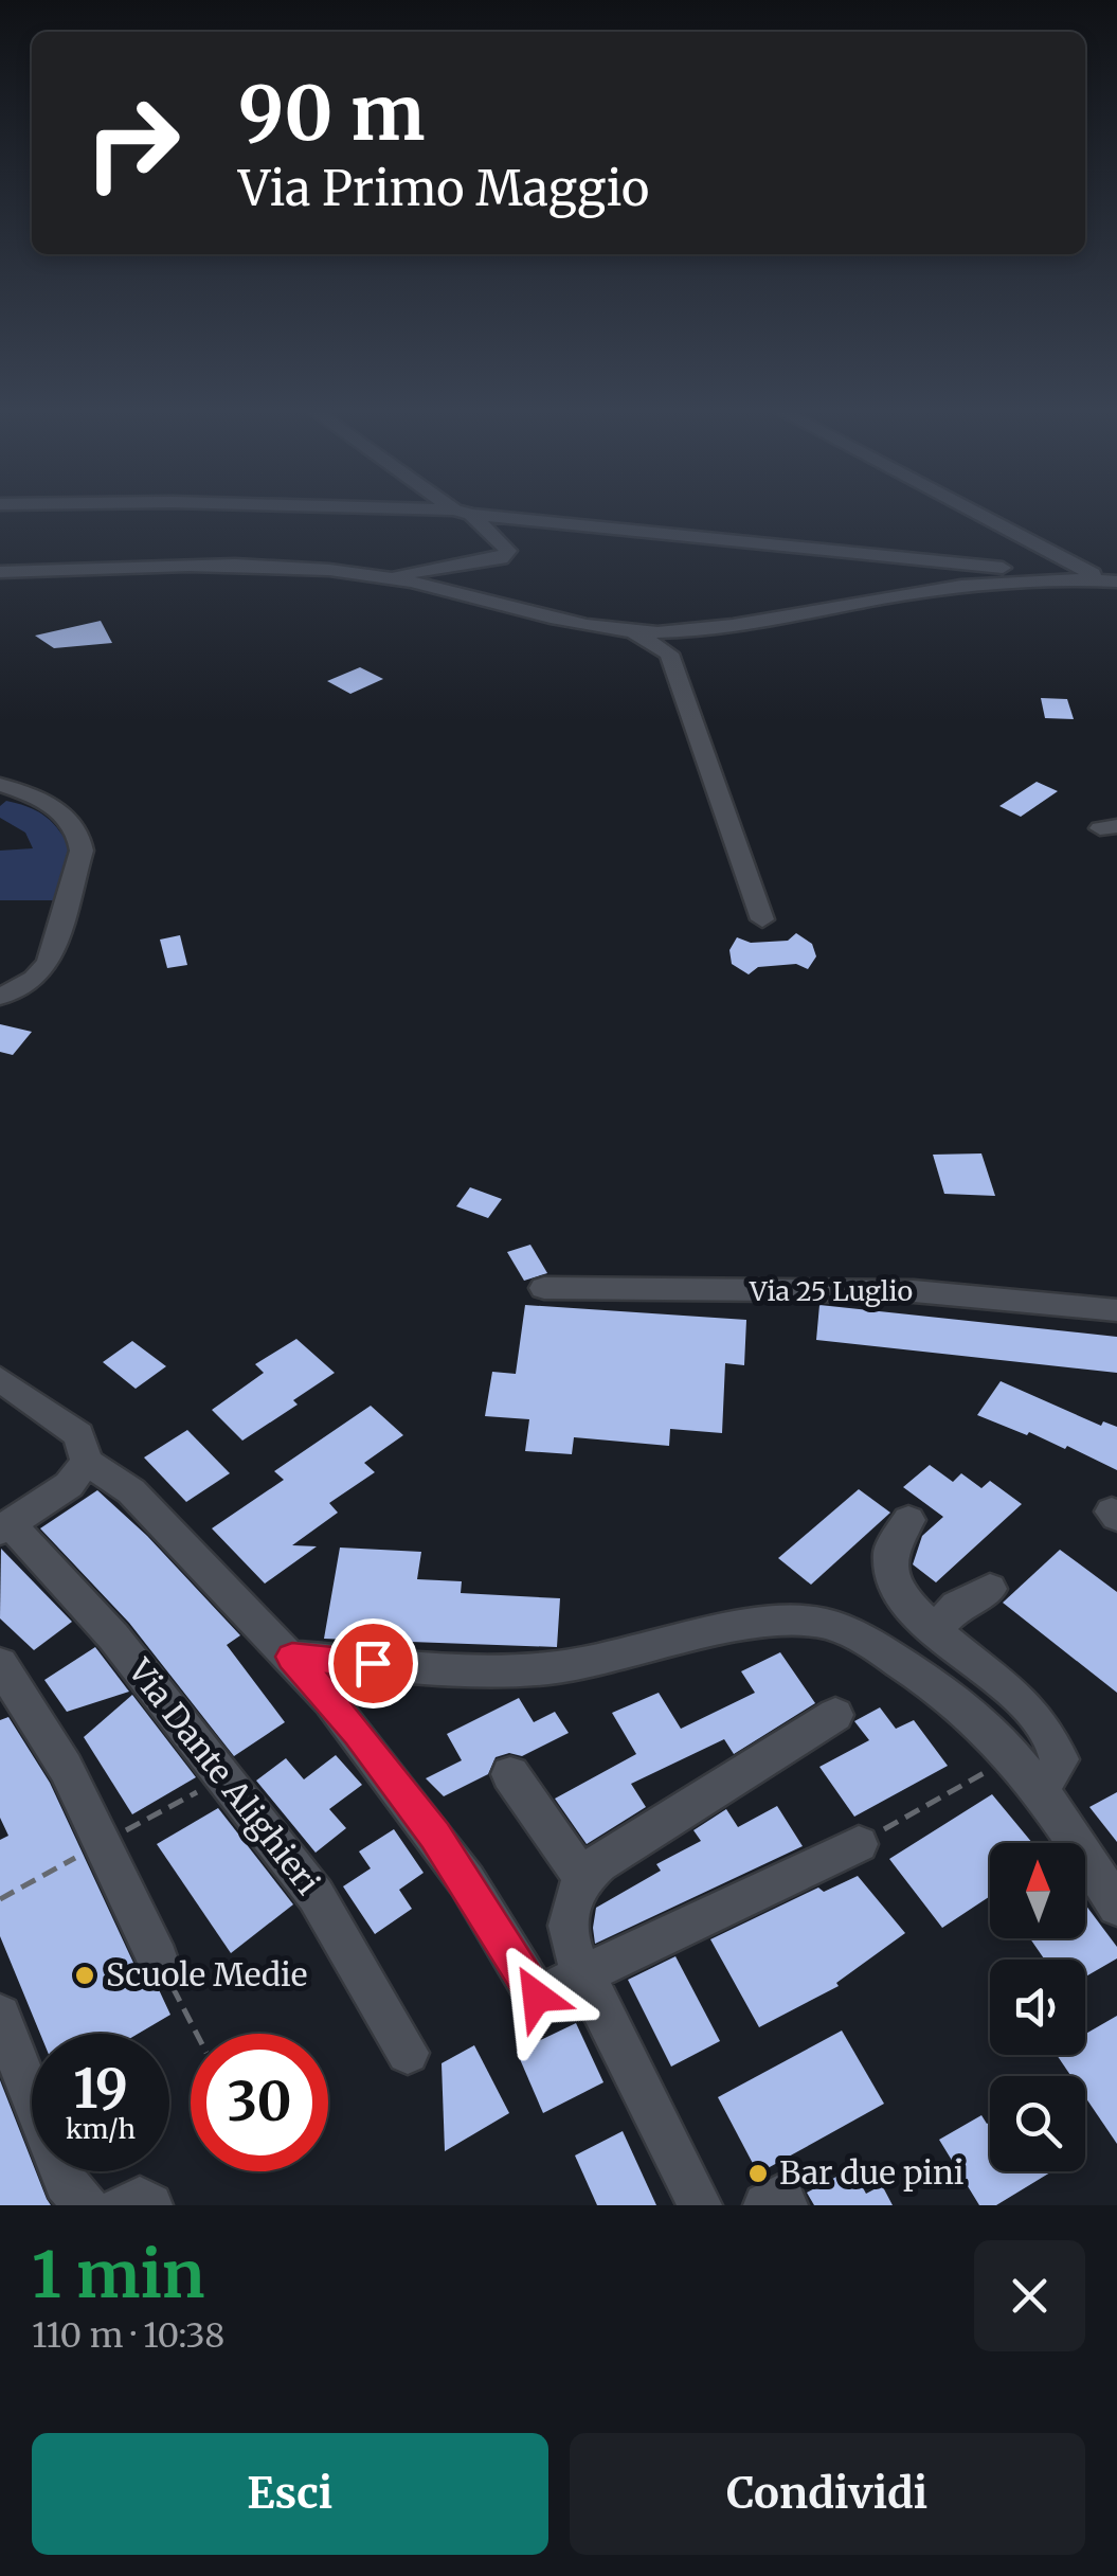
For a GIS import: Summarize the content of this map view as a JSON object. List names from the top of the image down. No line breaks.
{"streets":{"street":["Via 25 Luglio","Via Dante Alighieri"]},"places":["Scuole Medie","Bar due pini"],"north":"top","page":{"turn":["90 m","Via Primo Maggio"],"speed":"19 km/h","limit":"30","heading":["1 min","110 m · 10:38"],"buttons":["Esci","Condividi"]}}
